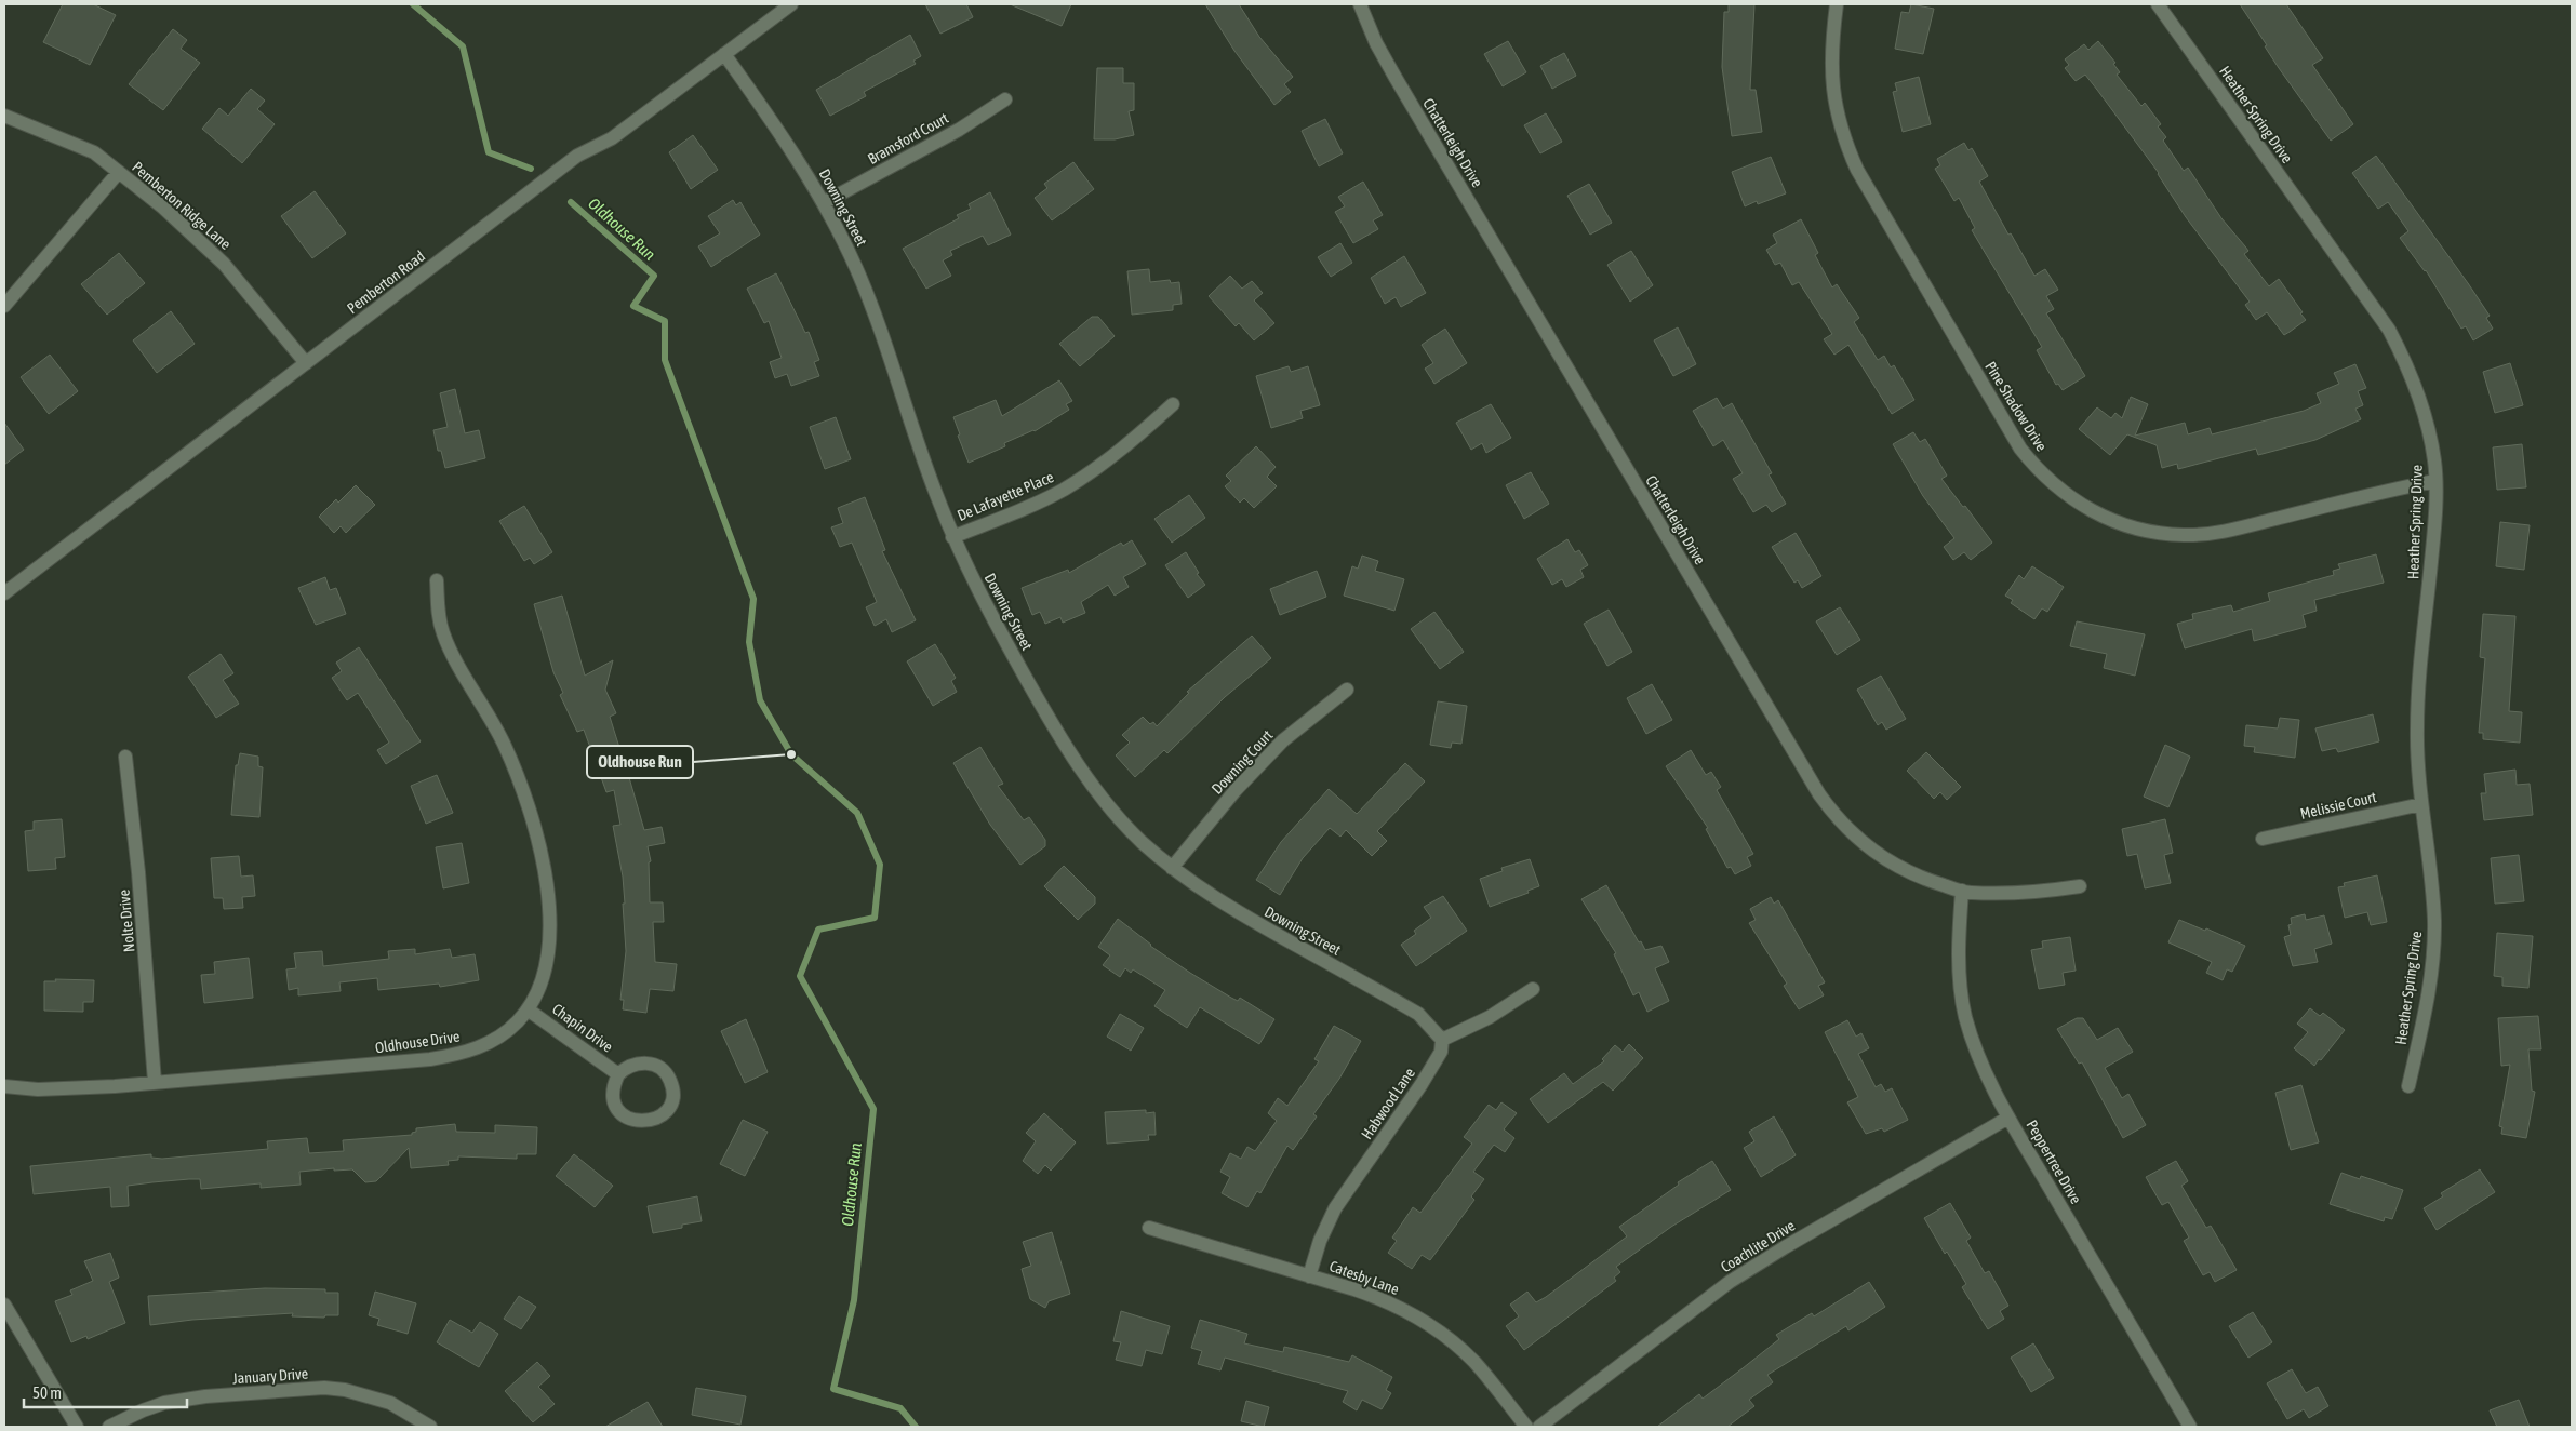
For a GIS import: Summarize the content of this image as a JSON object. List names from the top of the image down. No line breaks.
{"streets":{"street":["Heather Spring Drive","Bramsford Court","Chatterleigh Drive","Pemberton Ridge Lane","Downing Street","Pemberton Road","Pine Shadow Drive","De Lafayette Place","Downing Court","Melissie Court","Nolte Drive","Chapin Drive","Oldhouse Drive","Habwood Lane","Peppertree Drive","Coachlite Drive","Catesby Lane","January Drive"]},"crossings":[["Heather Spring Drive","Pine Shadow Drive"],["Heather Spring Drive","Melissie Court"],["Bramsford Court","Downing Street"],["Chatterleigh Drive","Peppertree Drive"],["Pemberton Ridge Lane","Pemberton Road"],["Downing Street","Pemberton Road"],["Downing Street","De Lafayette Place"],["Downing Street","Downing Court"],["Downing Street","Habwood Lane"],["Nolte Drive","Oldhouse Drive"],["Chapin Drive","Oldhouse Drive"],["Habwood Lane","Catesby Lane"],["Peppertree Drive","Coachlite Drive"]],"water":["Oldhouse Run"],"places":["Oldhouse Run"],"scale_bar":"50 m"}
